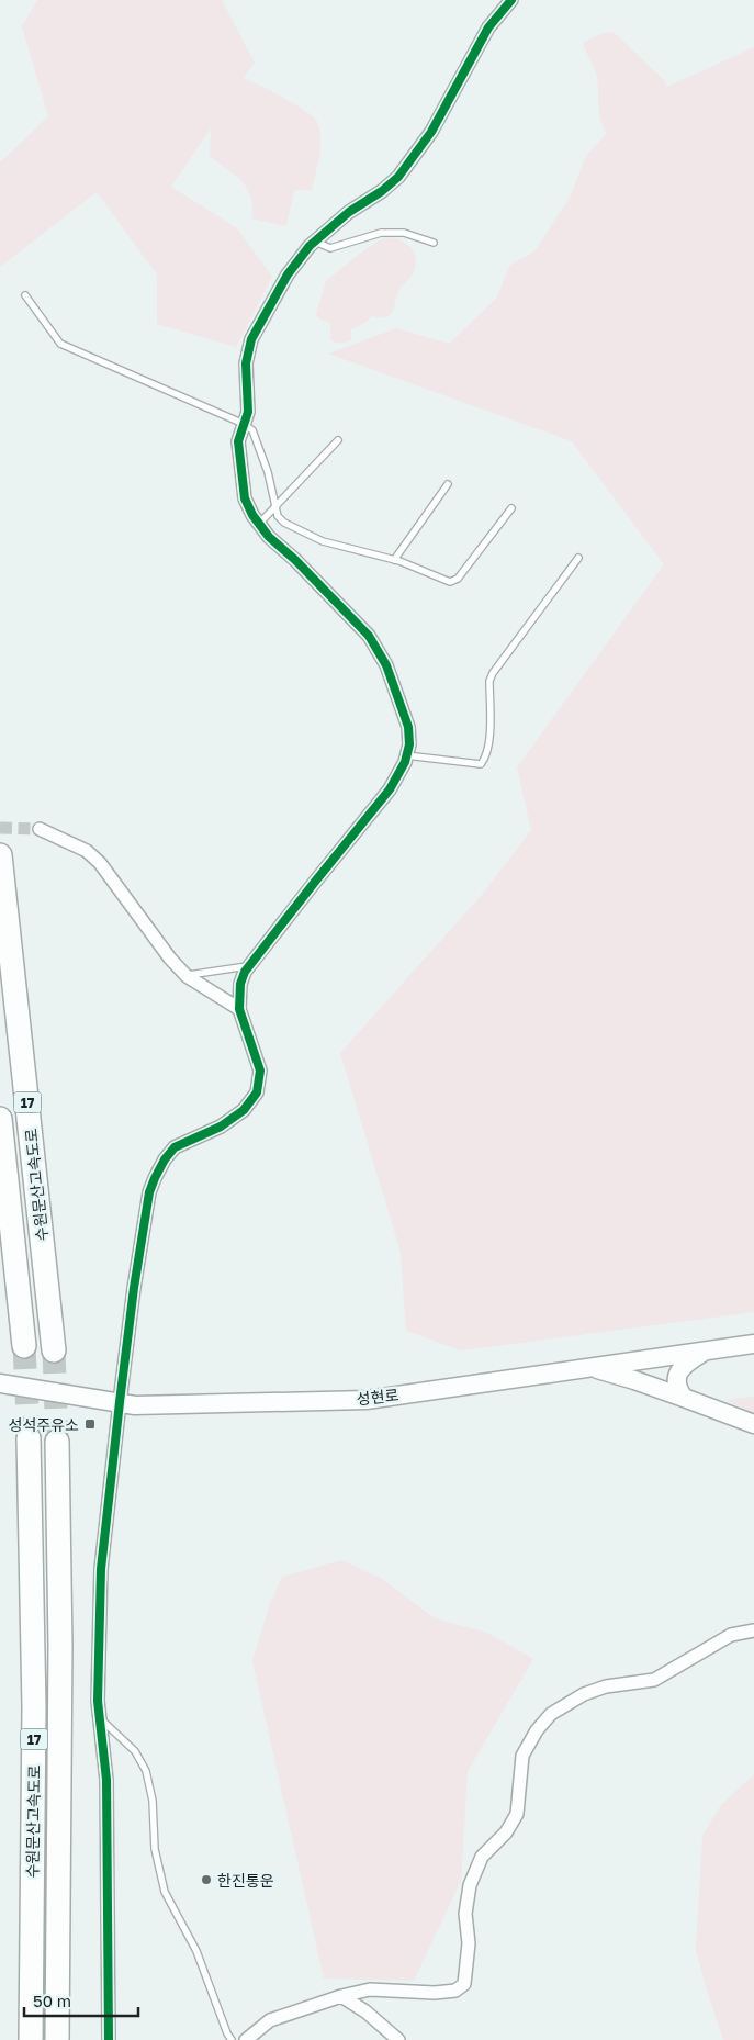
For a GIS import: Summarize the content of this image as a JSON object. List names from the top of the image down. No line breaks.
{"streets":{"highway":["17","수원문산고속도로"],"main road":["성현로"]},"places":{"transit":["성석주유소"],"other":["한진통운"]},"scale_bar":"50 m"}
